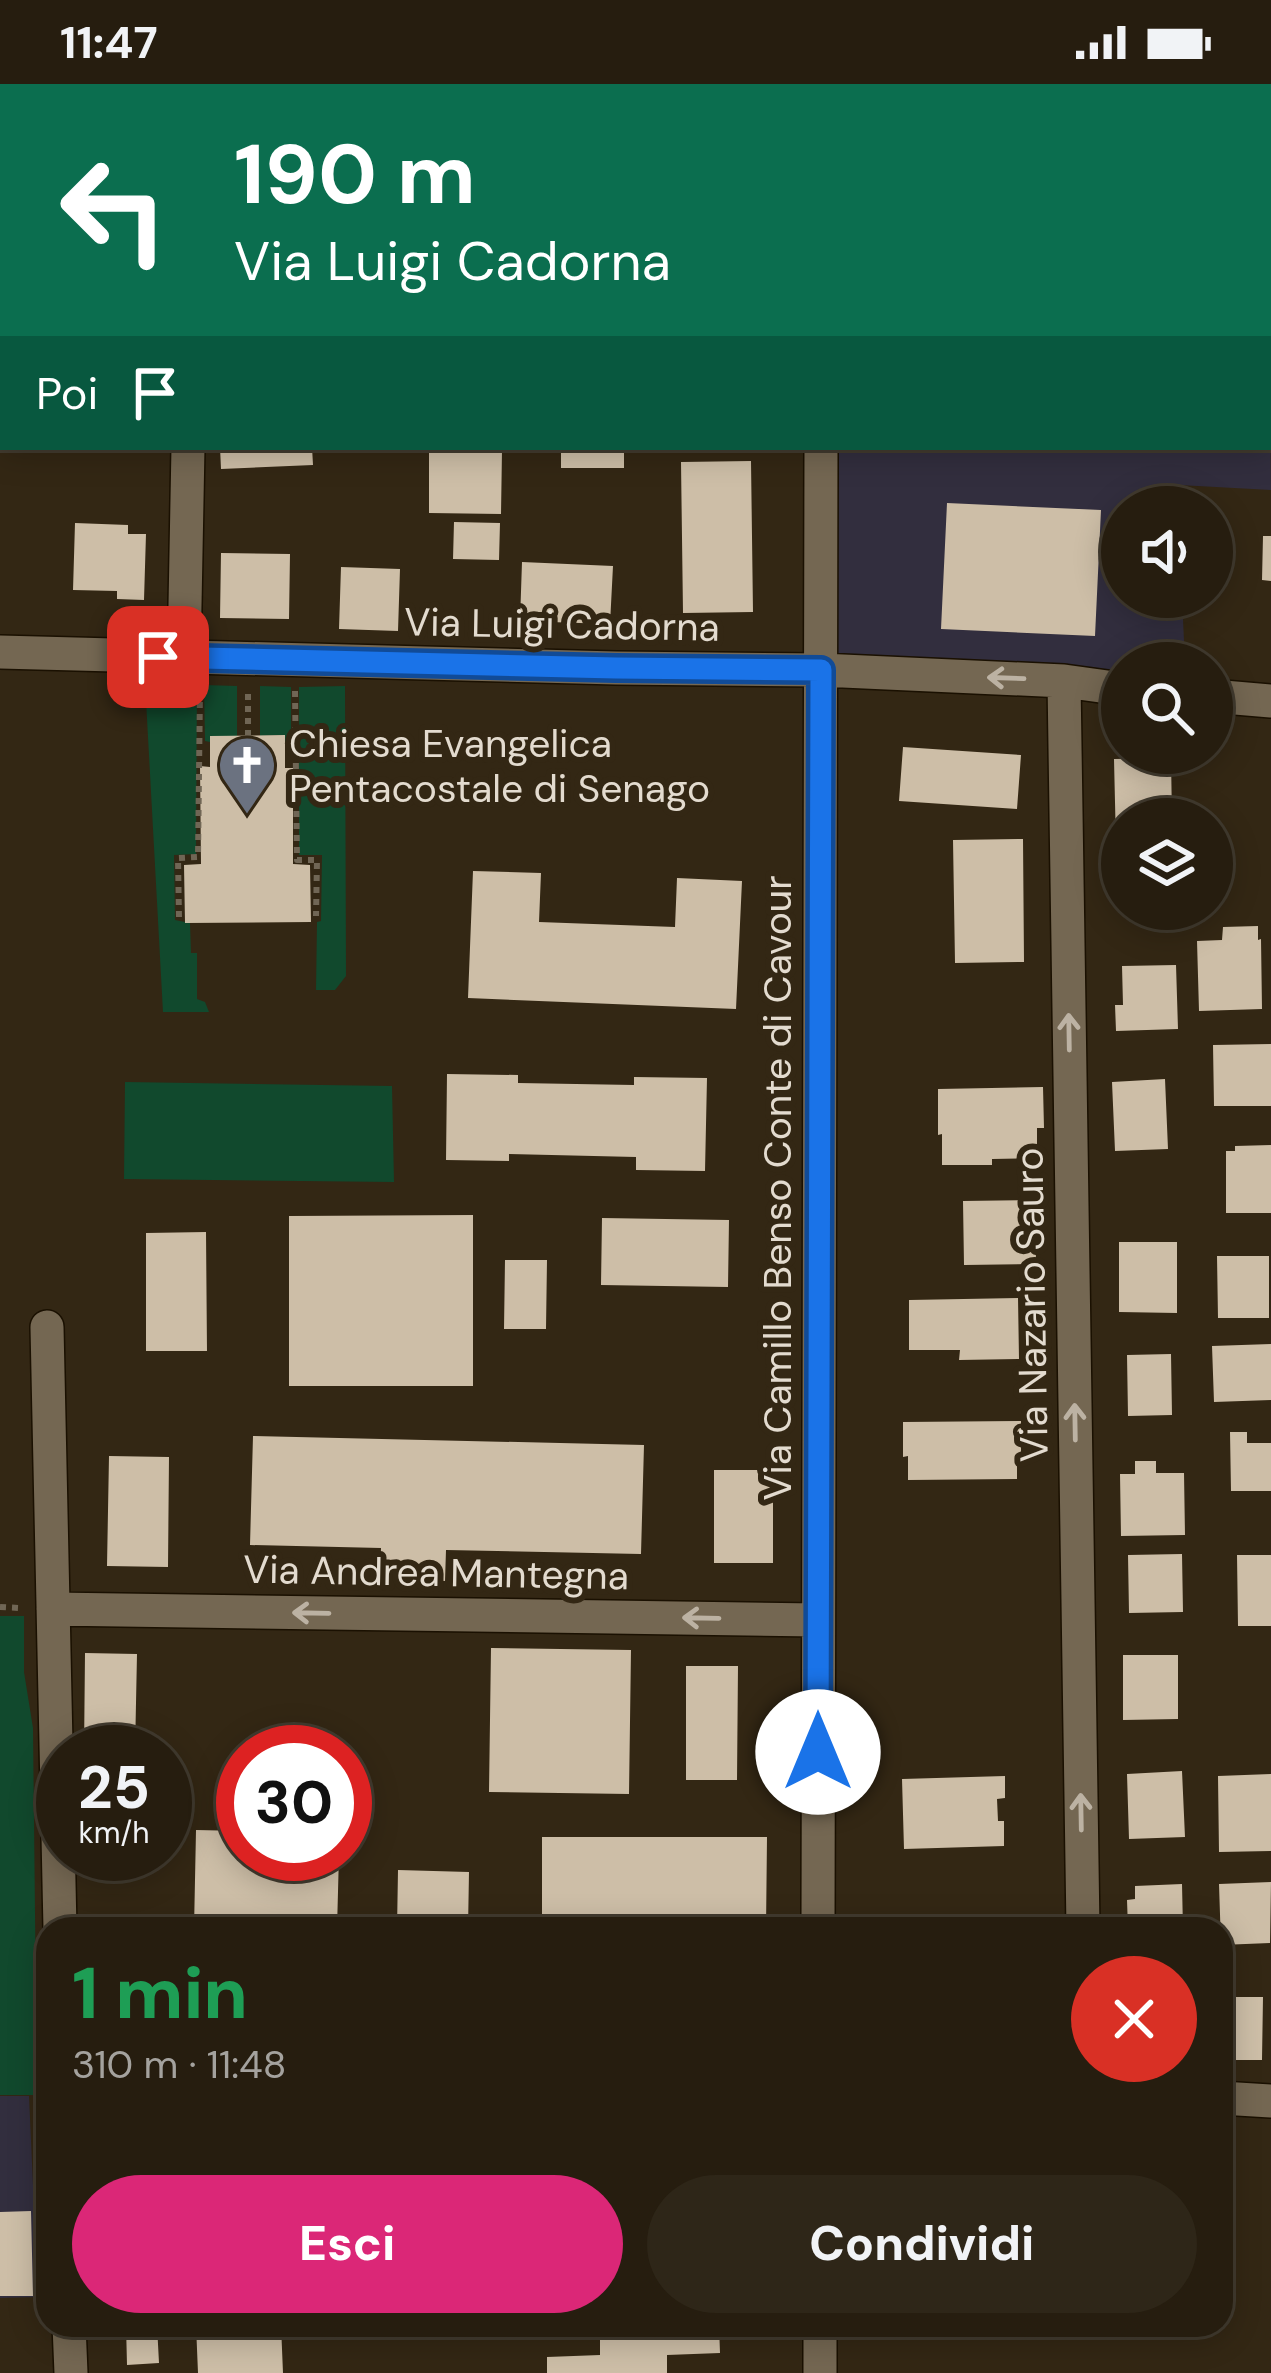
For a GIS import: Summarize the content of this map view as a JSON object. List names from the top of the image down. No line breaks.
{"streets":{"street":["Via Luigi Cadorna","Via Camillo Benso Conte di Cavour","Via Nazario Sauro","Via Andrea Mantegna"]},"crossings":[["Via Luigi Cadorna","Via Camillo Benso Conte di Cavour"],["Via Luigi Cadorna","Via Nazario Sauro"],["Via Camillo Benso Conte di Cavour","Via Andrea Mantegna"]],"one_way":["Via Nazario Sauro","Via Andrea Mantegna"],"places":{"church":["Chiesa Evangelica Pentacostale di Senago"]},"page":{"status":"11:47","turn":["190 m","Via Luigi Cadorna"],"then":"Poi","speed":"25 km/h","limit":"30","heading":["1 min","310 m · 11:48"],"buttons":["Esci","Condividi"]}}
